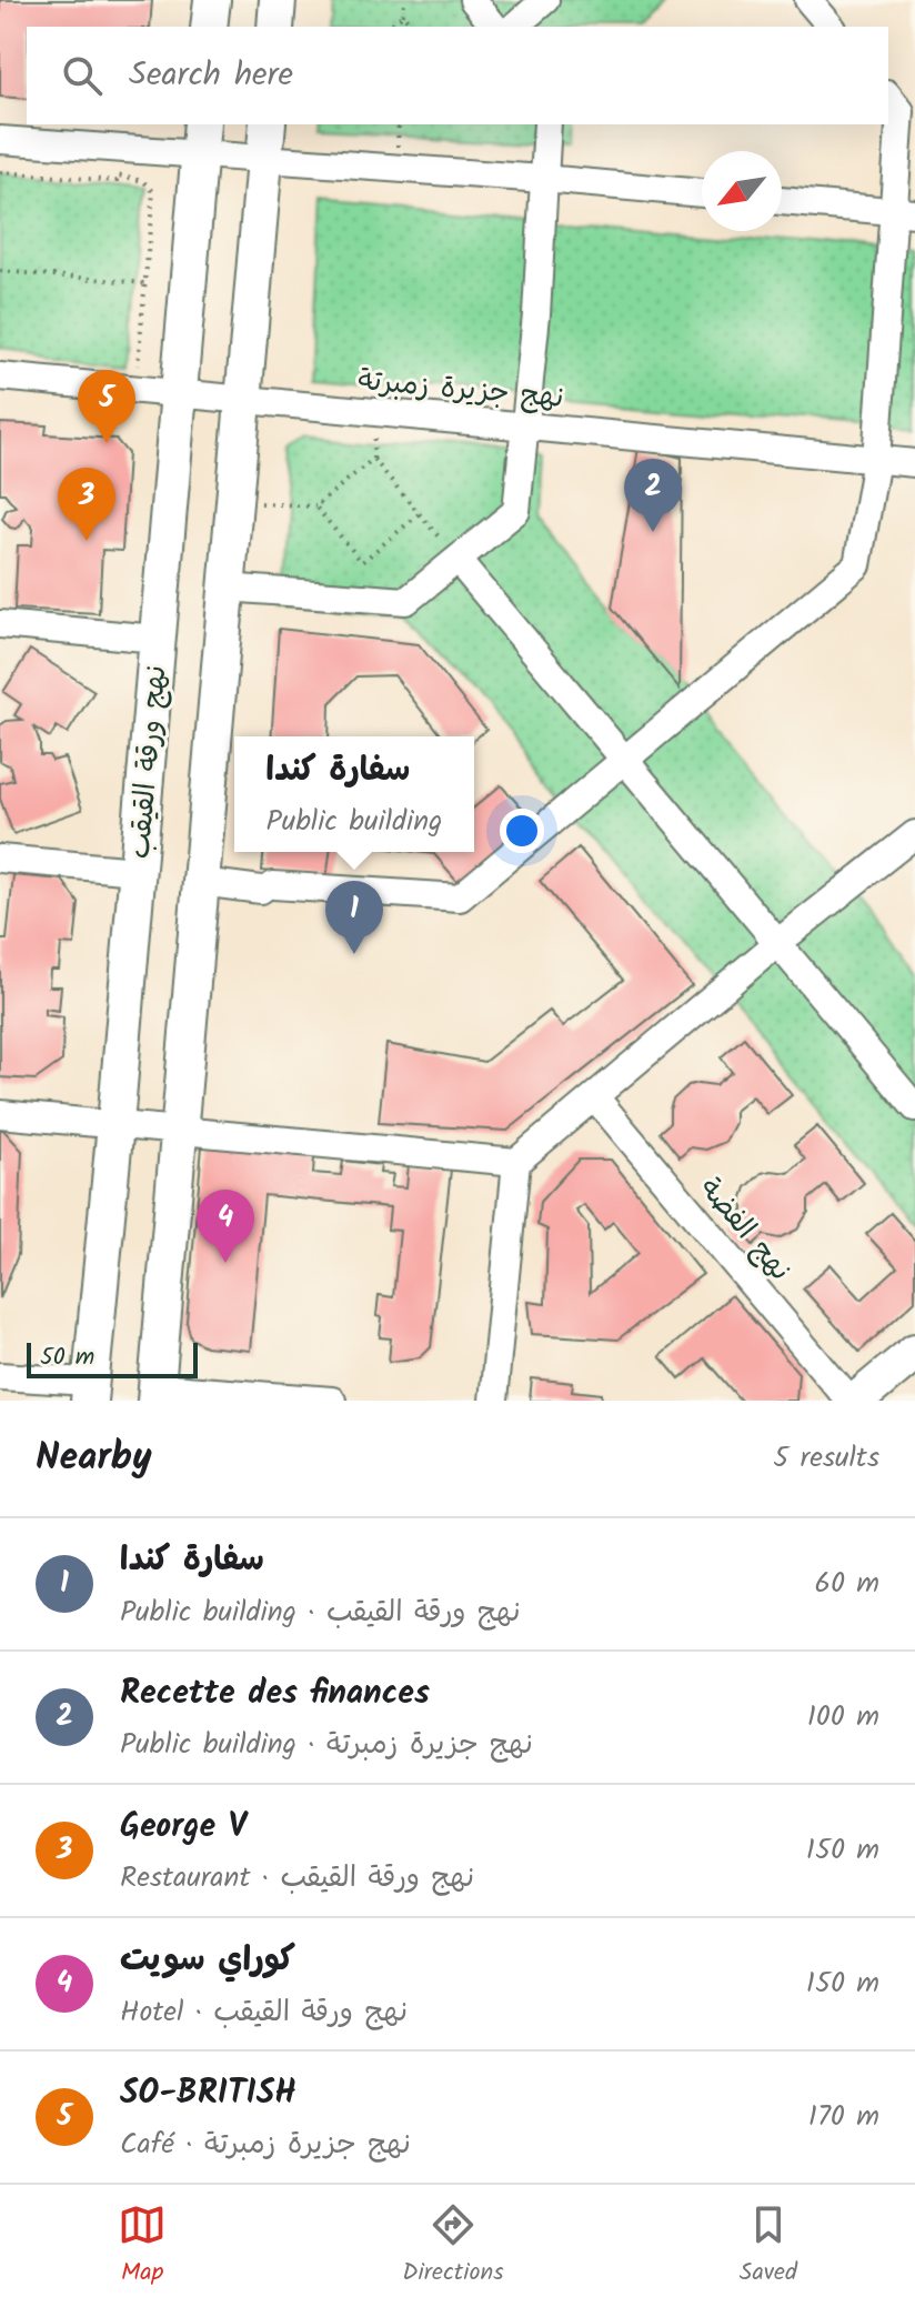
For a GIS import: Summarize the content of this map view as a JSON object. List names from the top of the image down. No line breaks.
{"streets":{"main road":["نهج ورقة القيقب"],"street":["نهج جزيرة زمبرتة","نهج الفضة"]},"crossings":[["نهج جزيرة زمبرتة","نهج ورقة القيقب"]],"scale_bar":"50 m","north":"bottom left","page":{"search":"Search here","pins":["5","2","3","1","4"],"popup":["سفارة كندا","Public building"],"scale":"50 m","heading":["Nearby","5 results"],"list":[{"mark":"1","name":"سفارة كندا","note":"Public building · نهج ورقة القيقب","value":"60 m"},{"mark":"2","name":"Recette des finances","note":"Public building · نهج جزيرة زمبرتة","value":"100 m"},{"mark":"3","name":"George V","note":"Restaurant · نهج ورقة القيقب","value":"150 m"},{"mark":"4","name":"كوراي سويت","note":"Hotel · نهج ورقة القيقب","value":"150 m"},{"mark":"5","name":"SO-BRITISH","note":"Café · نهج جزيرة زمبرتة","value":"170 m"}],"nav":["Map","Directions","Saved"]}}
